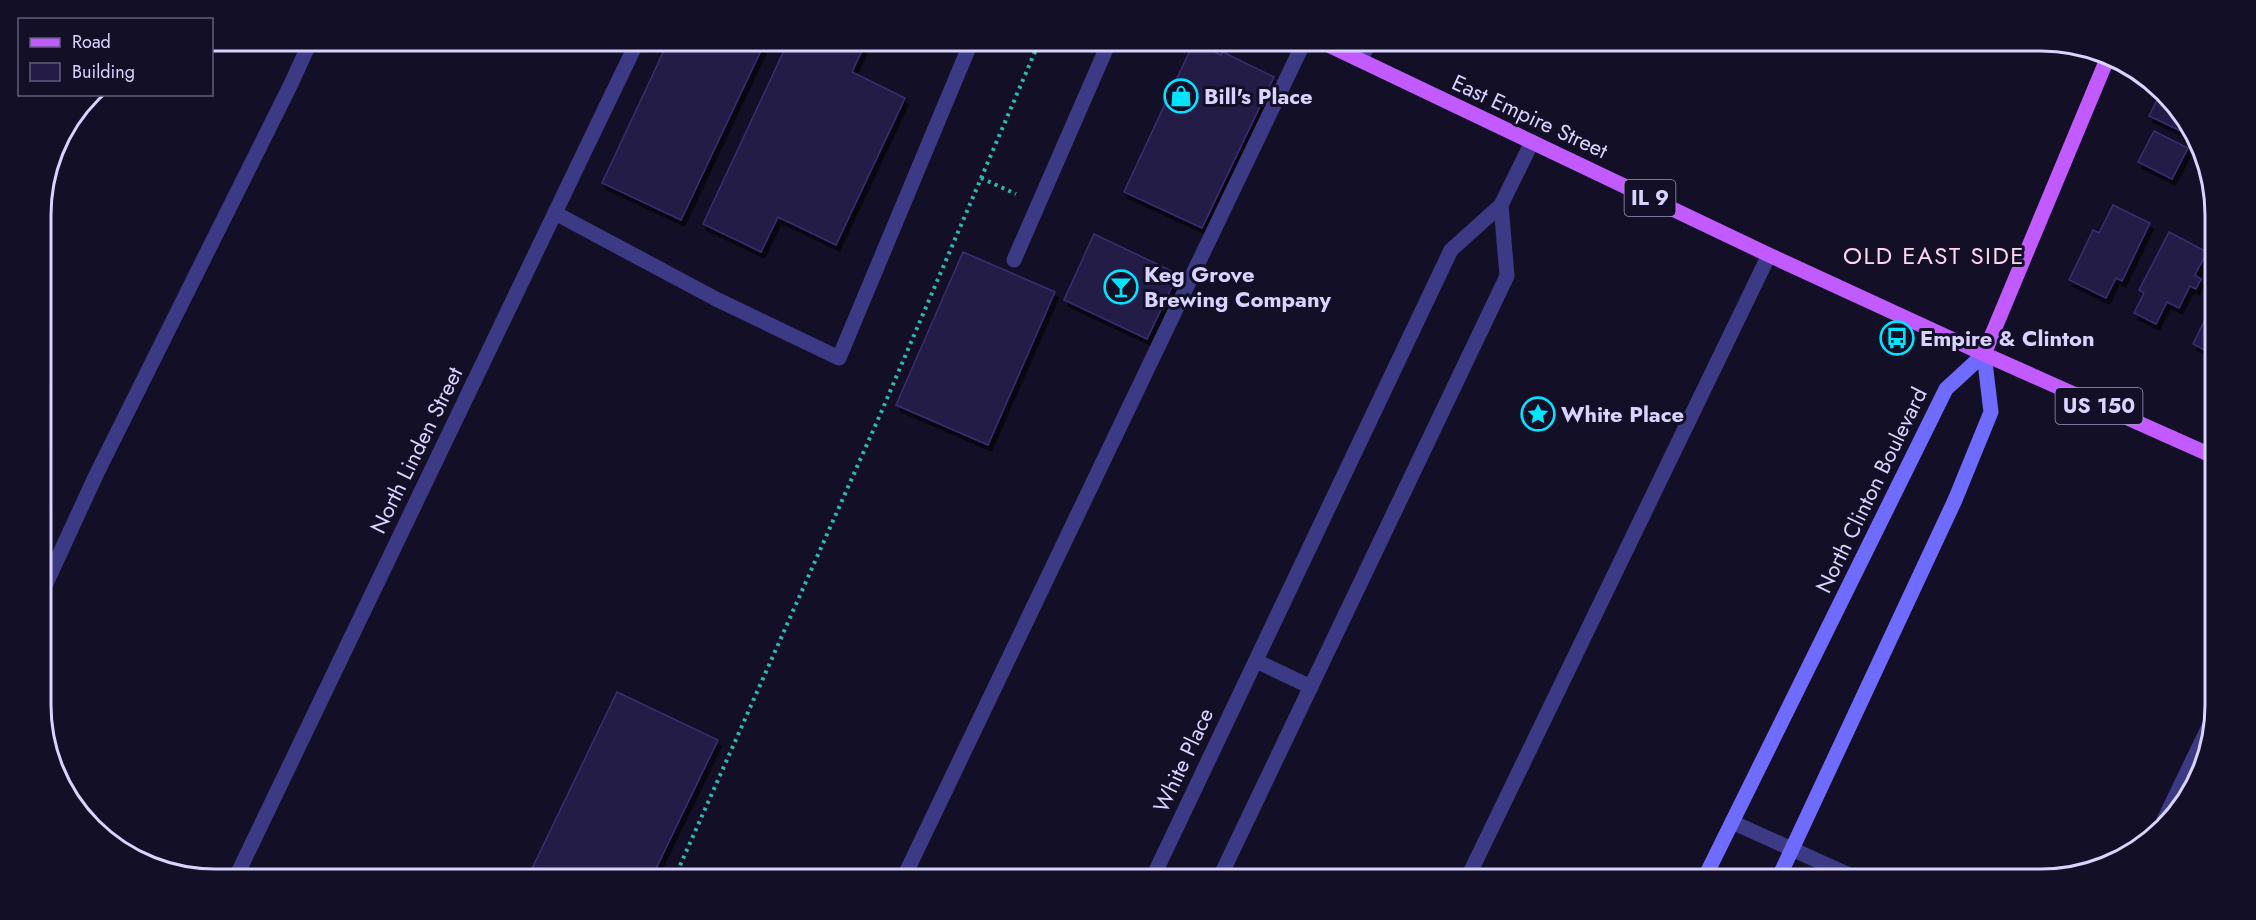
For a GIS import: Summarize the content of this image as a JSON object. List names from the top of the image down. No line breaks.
{"streets":{"main road":["East Empire Street","IL 9","US 150"],"street":["North Linden Street","North Clinton Boulevard","White Place"]},"crossings":[["East Empire Street","North Clinton Boulevard"],["East Empire Street","White Place"]],"districts":["OLD EAST SIDE"],"places":{"shop":["Bill's Place"],"bar":["Keg Grove Brewing Company"],"bus stop":["Empire & Clinton"],"place":["White Place"]},"legend":["Road","Building"]}
